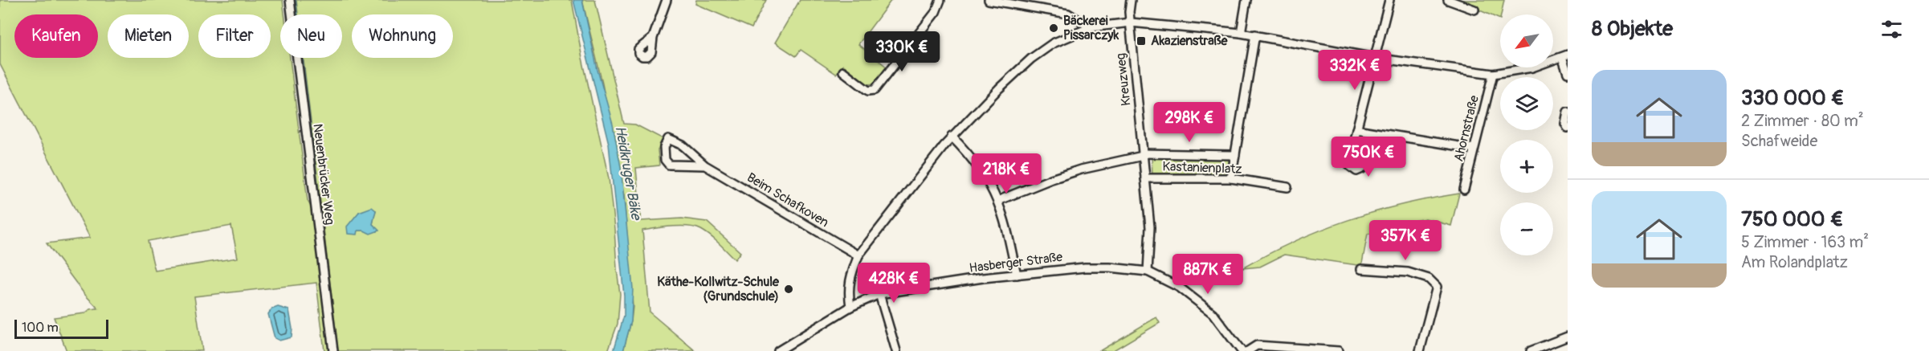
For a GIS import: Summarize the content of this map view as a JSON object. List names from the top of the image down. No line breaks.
{"streets":{"street":["Kreuzweg","Ahornstraße","Kastanienplatz","Neuenbrücker Weg","Beim Schafkoven","Hasberger Straße"]},"crossings":[["Kreuzweg","Kastanienplatz"],["Kreuzweg","Hasberger Straße"]],"water":["Heidkruger Bäke"],"places":{"other":["Bäckerei Pissarczyk","Käthe-Kollwitz-Schule (Grundschule)"],"transit":["Akazienstraße"]},"scale_bar":"100 m","north":"bottom left","page":{"heading":"8 Objekte","map_buttons":["+","−"],"chip":["Kaufen","Mieten","Filter","Neu","Wohnung"],"price":["330K €","332K €","298K €","750K €","218K €","357K €","887K €","428K €"],"list":[{"name":"330 000 €","note":"2 Zimmer · 80 m² · Schafweide"},{"name":"750 000 €","note":"5 Zimmer · 163 m² · Am Rolandplatz"}],"scale":"100 m"}}
